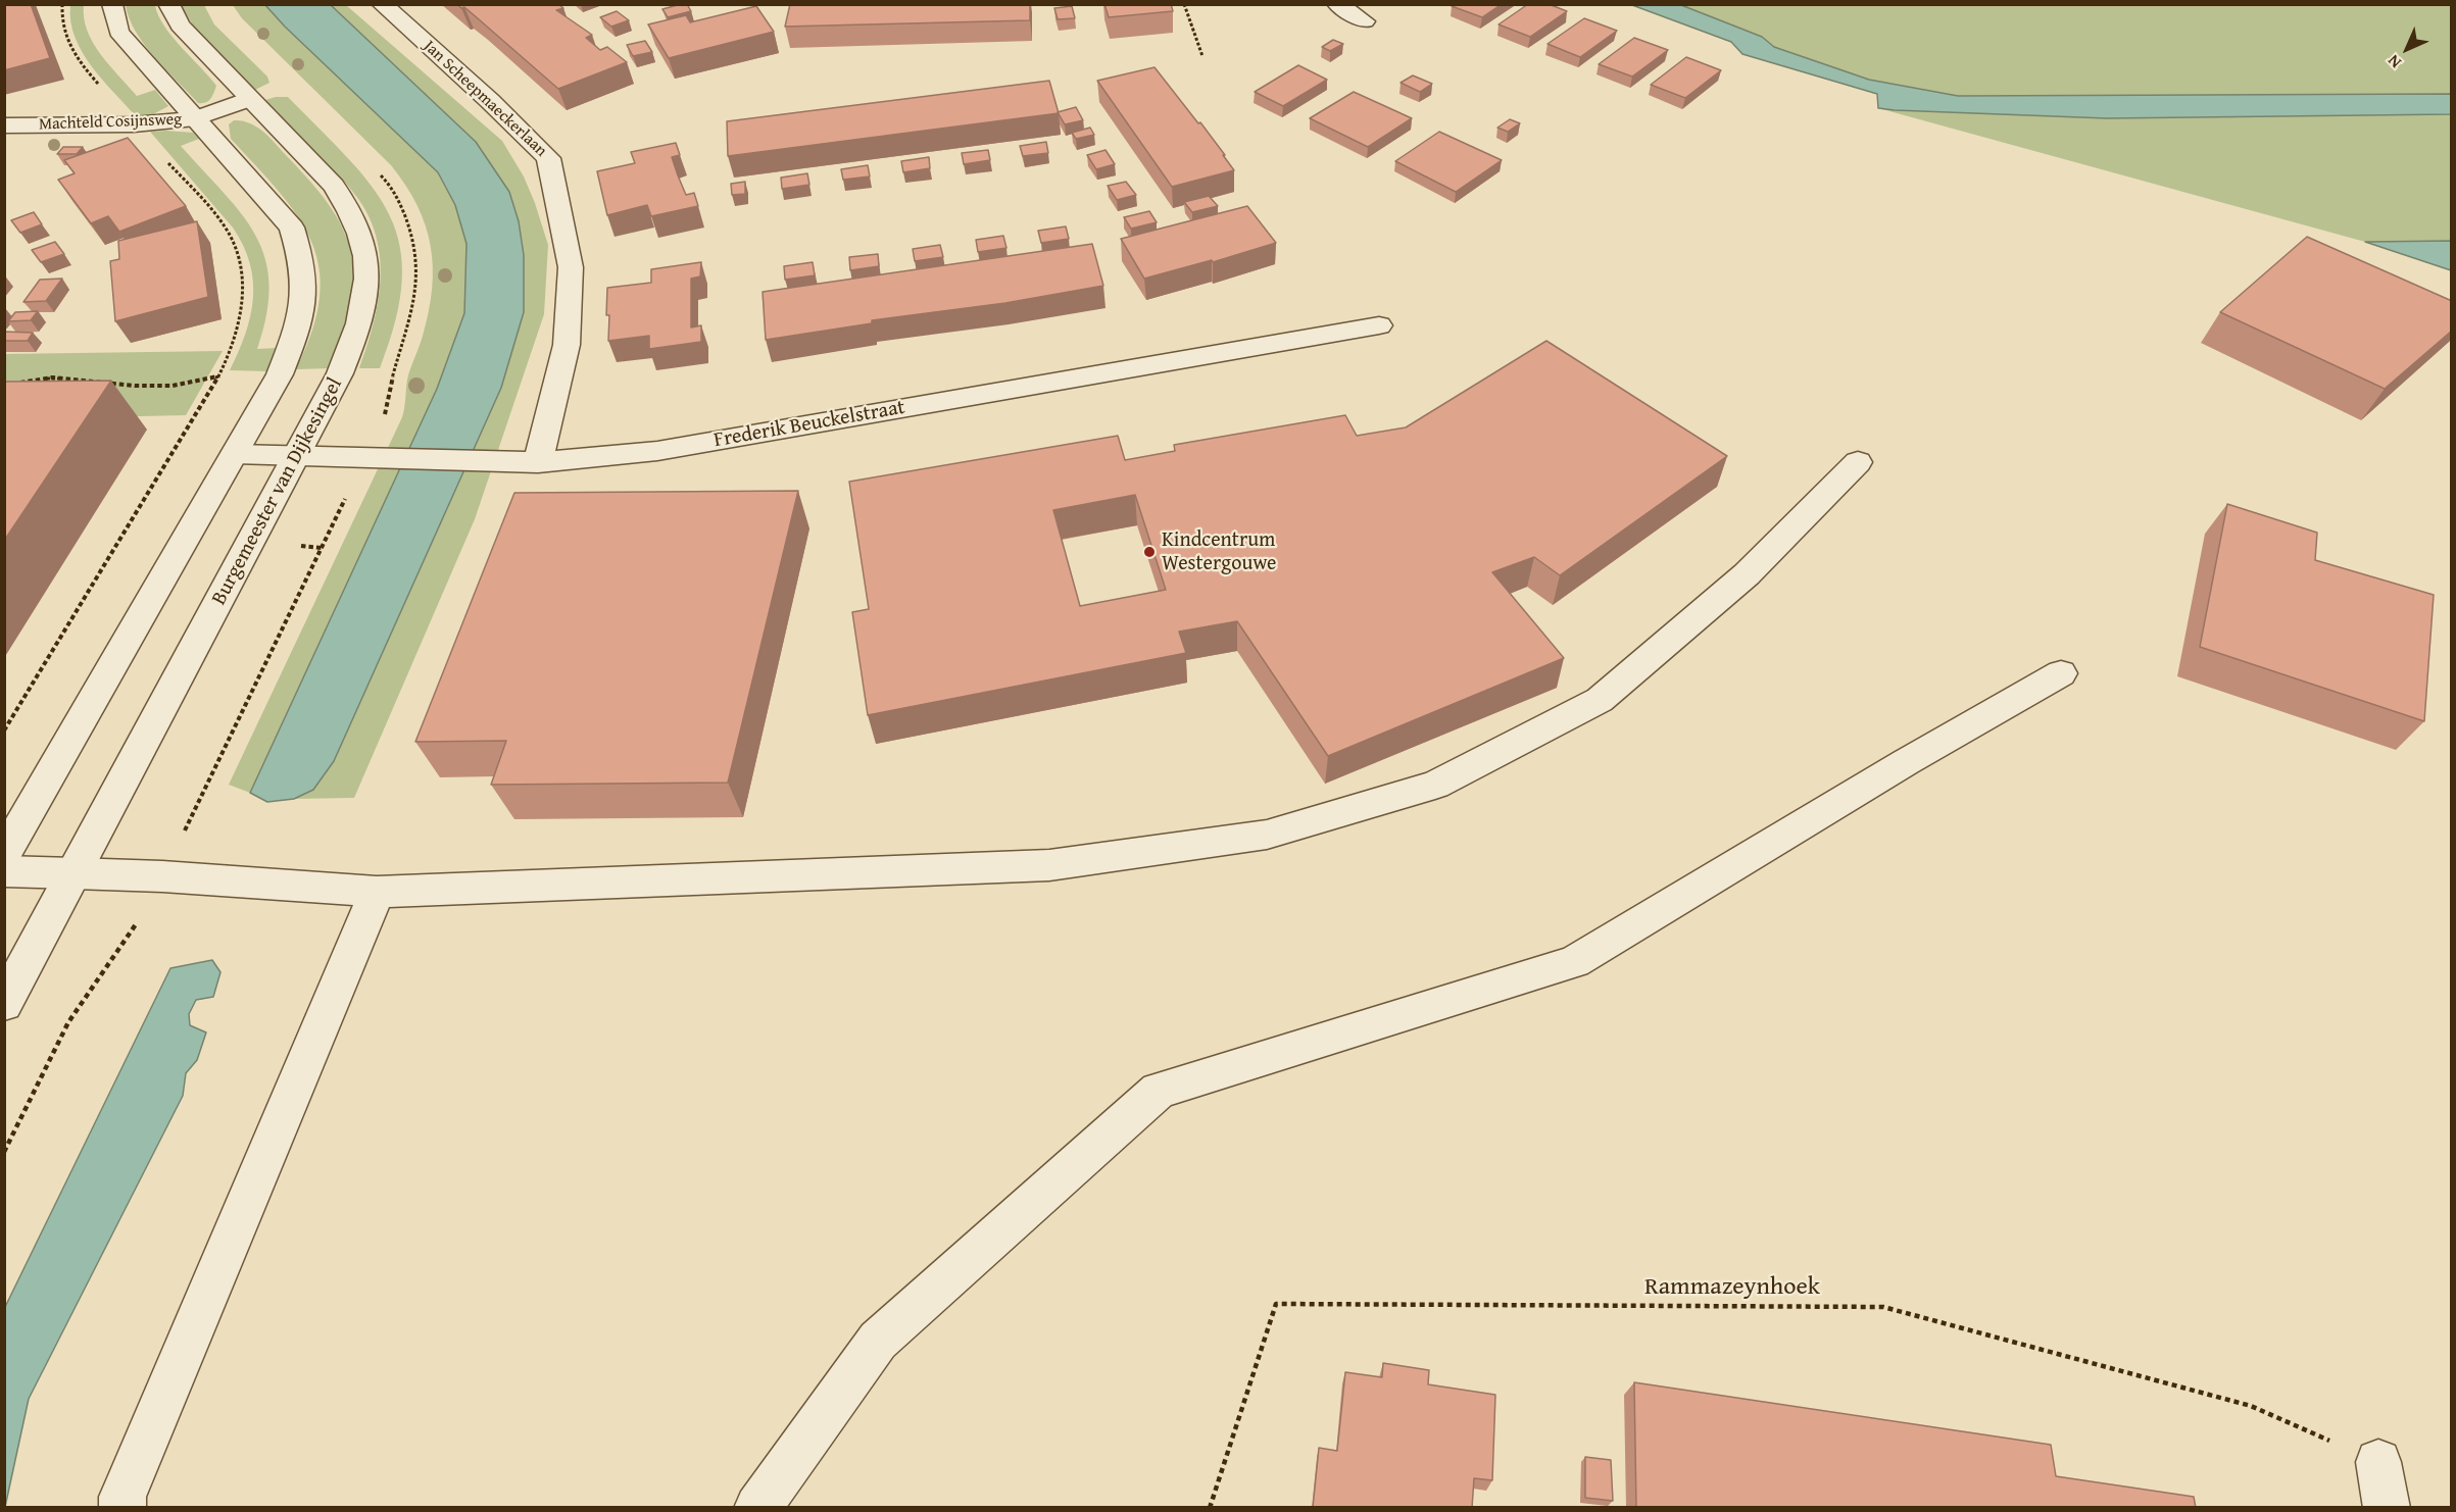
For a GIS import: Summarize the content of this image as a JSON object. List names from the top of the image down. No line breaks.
{"streets":{"street":["Jan Scheepmaeckerlaan","Machteld Cosijnsweg","Frederik Beuckelstraat","Burgemeester van Dijkesingel"],"path":["Rammazeynhoek"]},"crossings":[["Jan Scheepmaeckerlaan","Frederik Beuckelstraat"],["Machteld Cosijnsweg","Burgemeester van Dijkesingel"],["Frederik Beuckelstraat","Burgemeester van Dijkesingel"]],"places":["Kindcentrum Westergouwe"],"north":"bottom left"}
